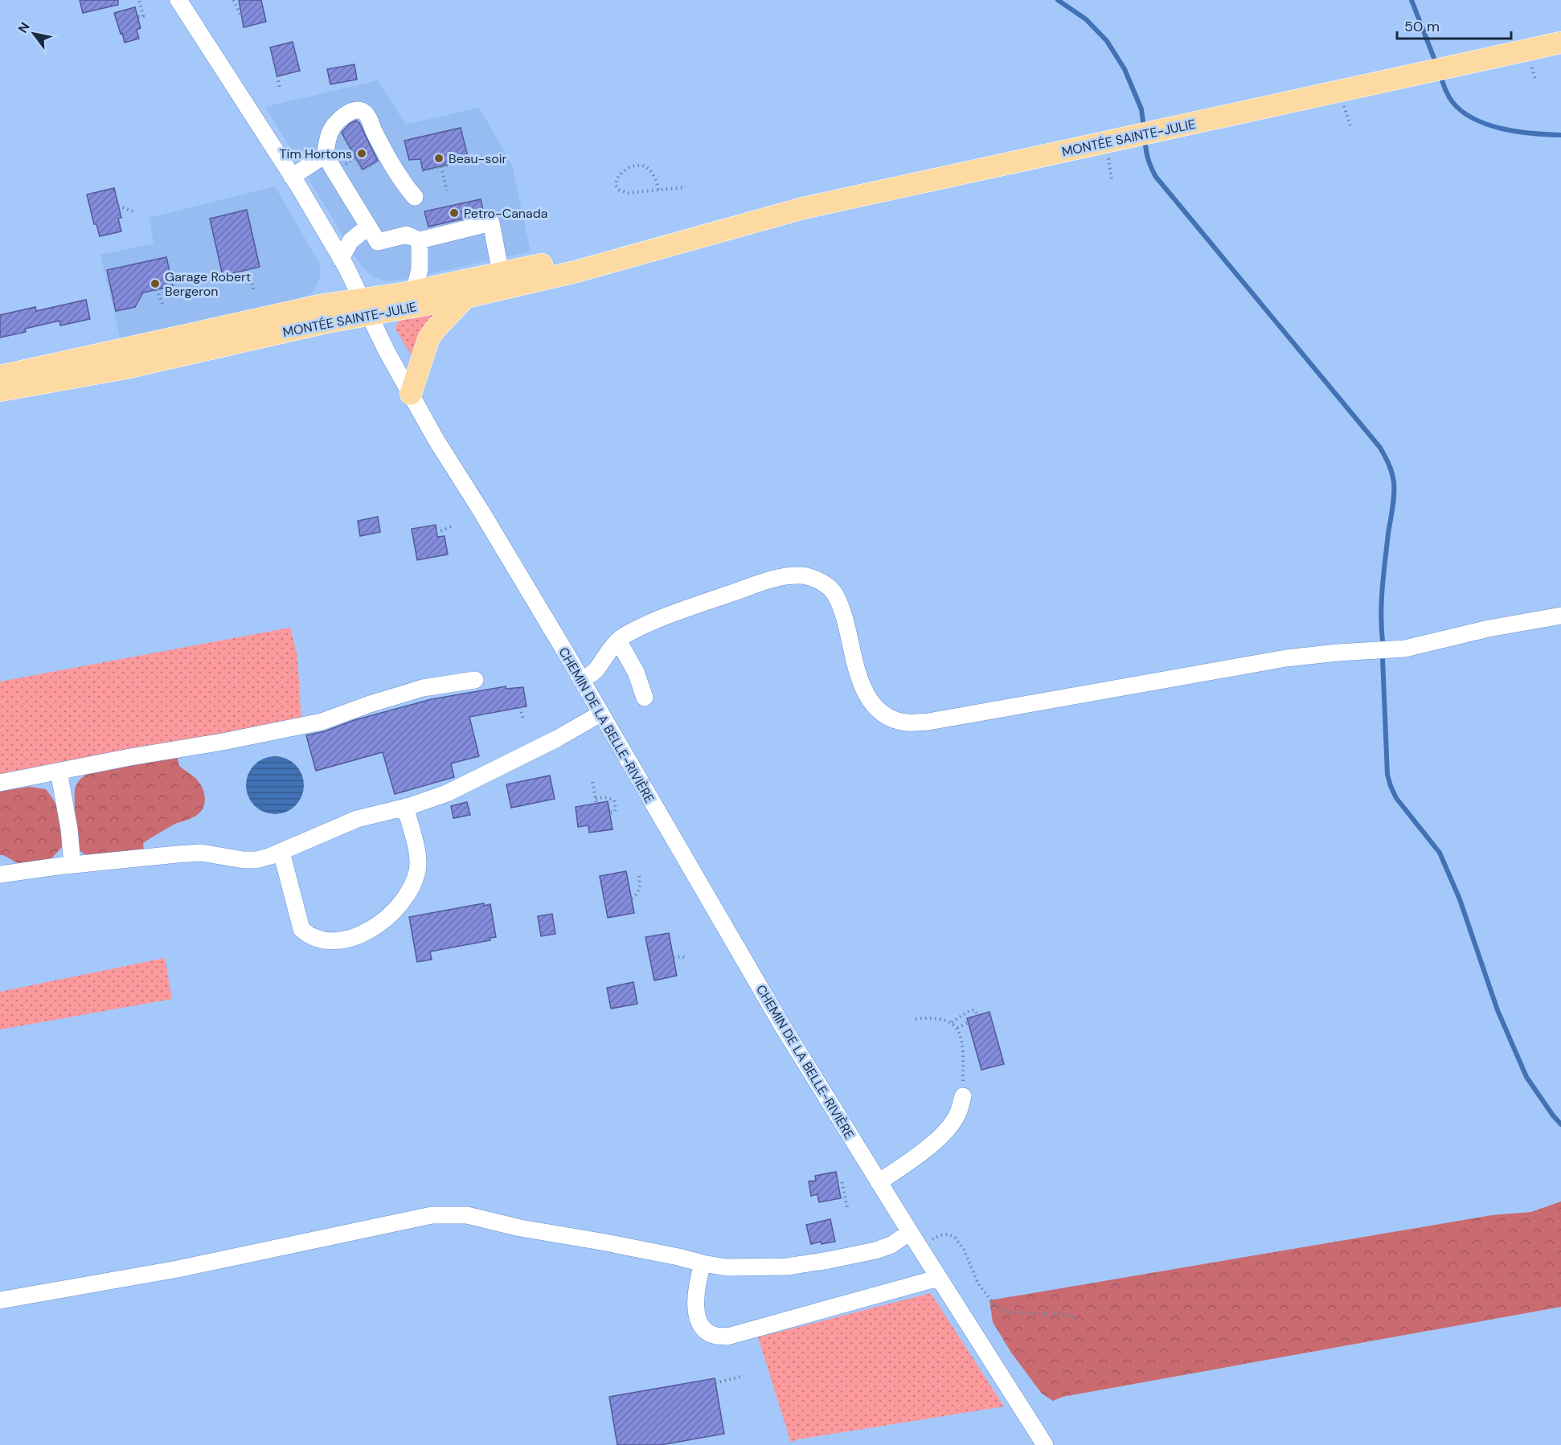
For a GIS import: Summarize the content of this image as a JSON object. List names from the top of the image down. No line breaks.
{"streets":{"main road":["MONTÉE SAINTE-JULIE"],"street":["CHEMIN DE LA BELLE-RIVIÈRE"]},"crossings":[["MONTÉE SAINTE-JULIE","CHEMIN DE LA BELLE-RIVIÈRE"]],"places":["Tim Hortons","Beau-soir","Petro-Canada","Garage Robert Bergeron"],"scale_bar":"50 m","north":"top left"}
